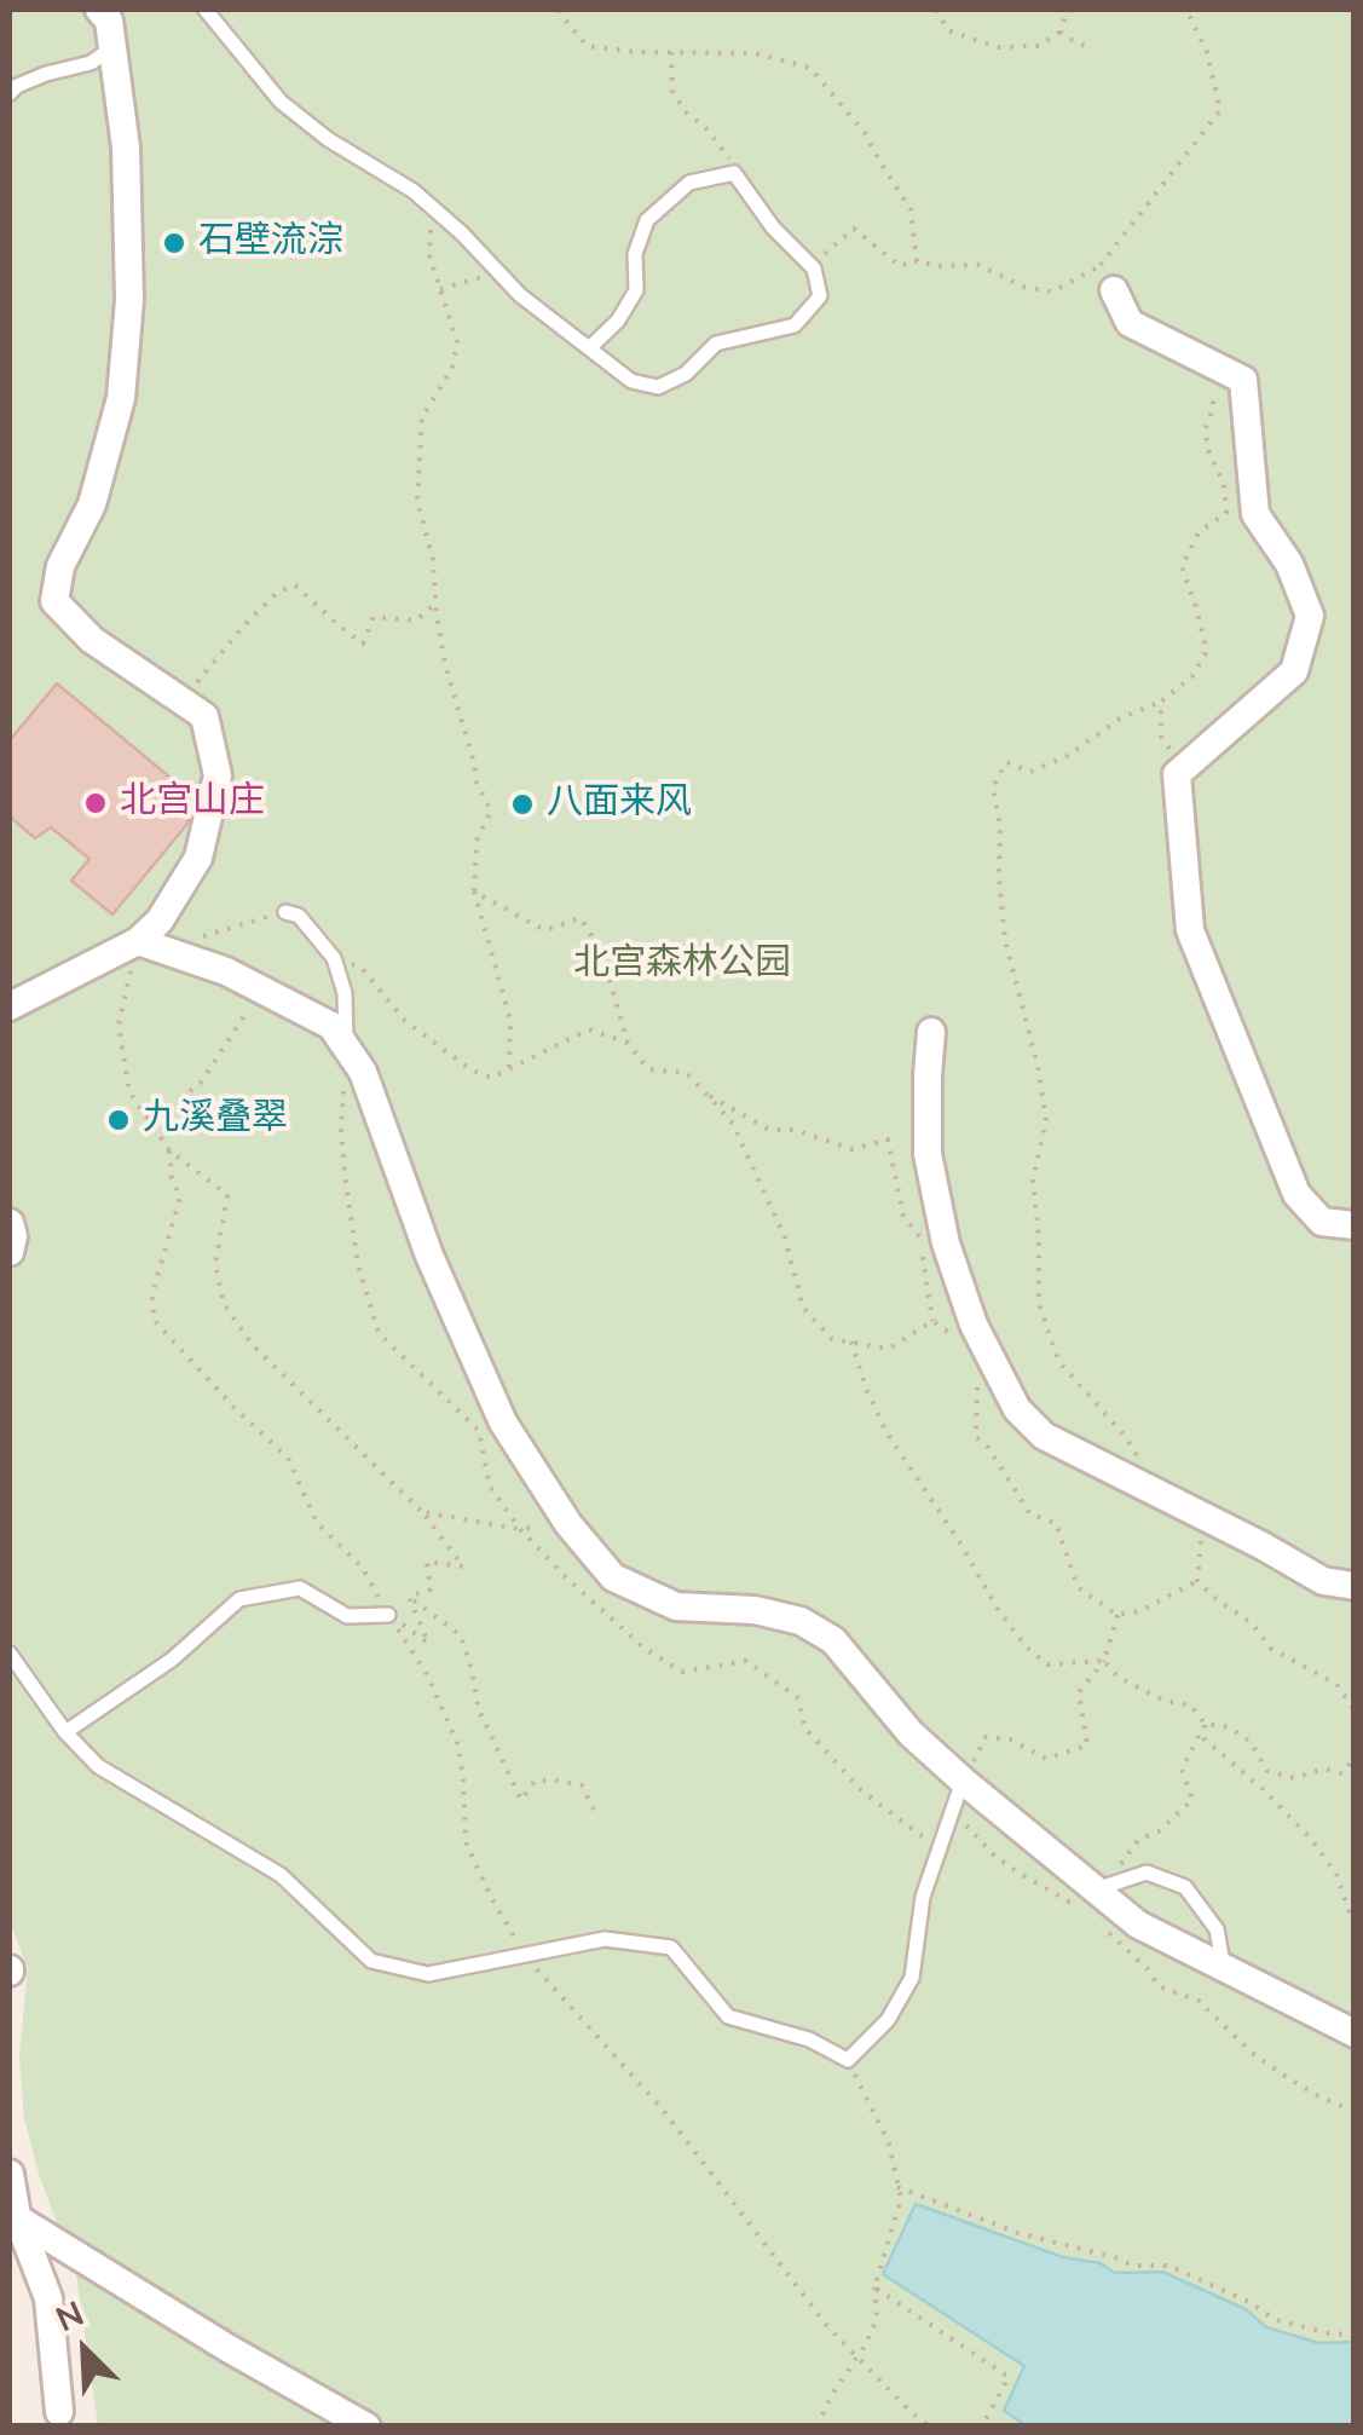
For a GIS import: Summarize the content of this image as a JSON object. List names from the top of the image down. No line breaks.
{"parks":["北宫森林公园"],"places":["石壁流淙","北宫山庄","八面来风","九溪叠翠"],"north":"top left"}
